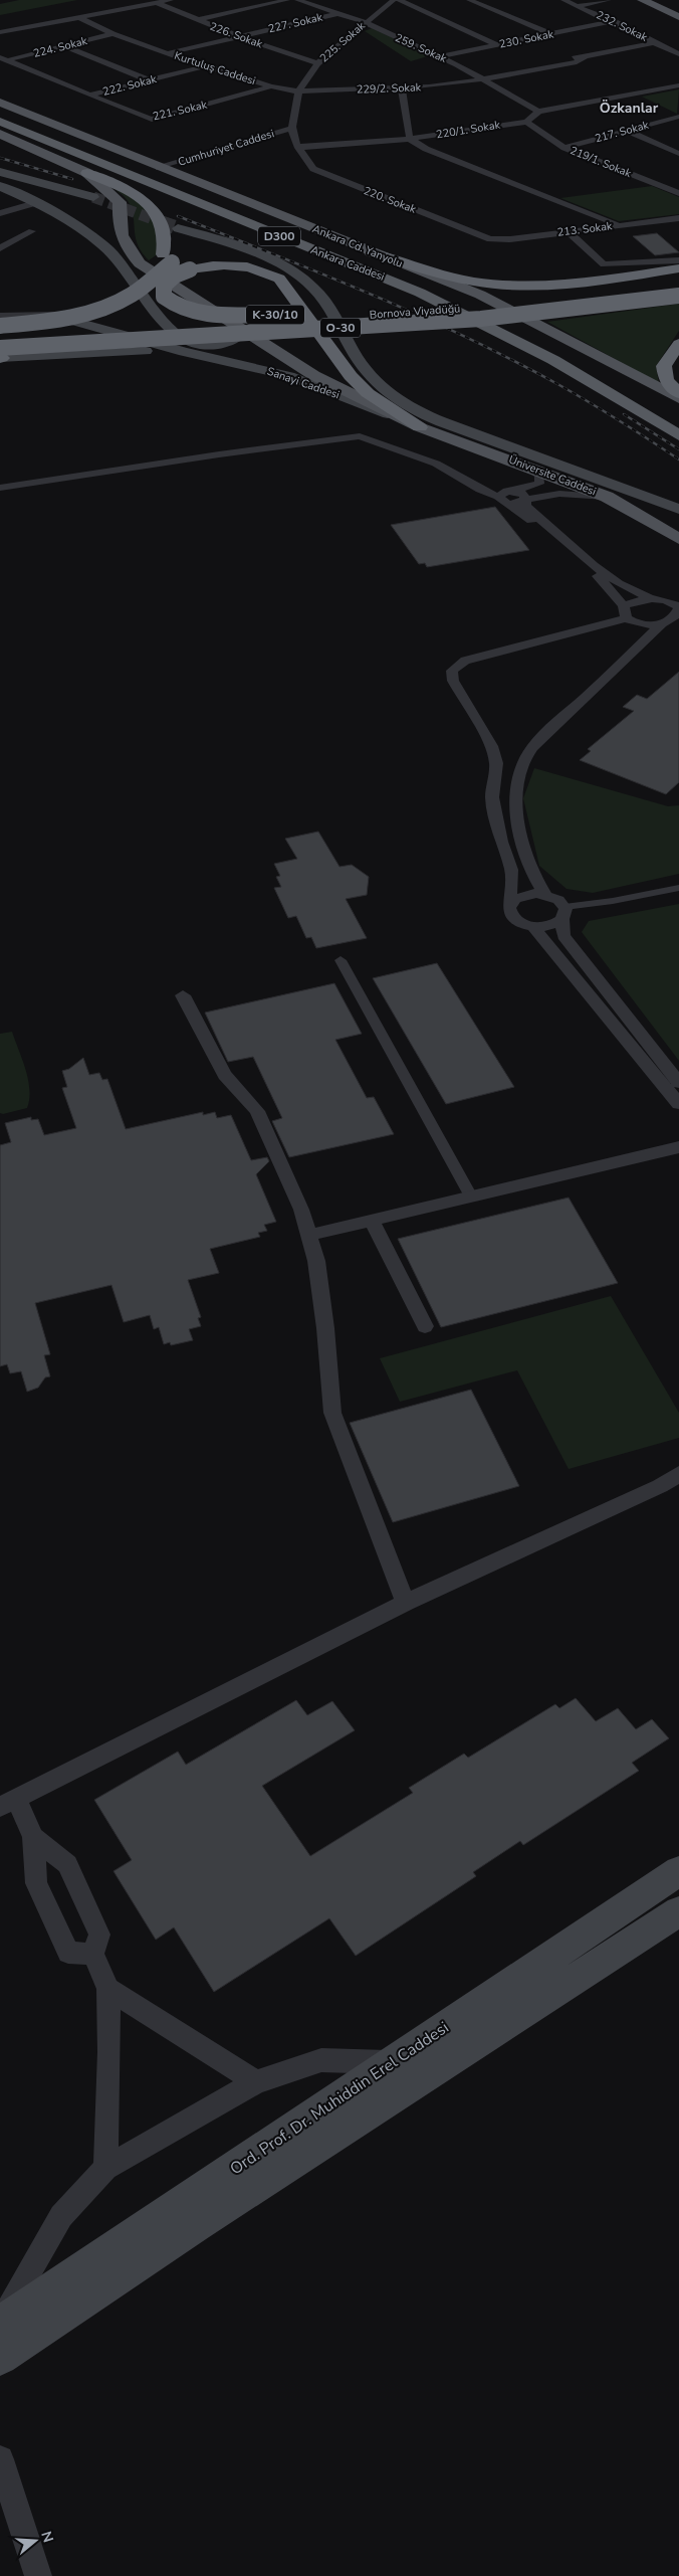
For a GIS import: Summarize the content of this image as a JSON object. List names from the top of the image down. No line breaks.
{"streets":{"highway":["D300","Ankara Caddesi","Bornova Viyadüğü","K-30/10","O-30"],"main road":["Ankara Cd. Yanyolu","Sanayi Caddesi","Üniversite Caddesi","Ord. Prof. Dr. Muhiddin Erel Caddesi"],"street":["227. Sokak","232. Sokak","226. Sokak","230. Sokak","225. Sokak","224. Sokak","259. Sokak","Kurtuluş Caddesi","222. Sokak","229/2. Sokak","221. Sokak","220/1. Sokak","217. Sokak","Cumhuriyet Caddesi","219/1. Sokak","220. Sokak","213. Sokak"]},"crossings":[["227. Sokak","226. Sokak"],["227. Sokak","259. Sokak"],["227. Sokak","Kurtuluş Caddesi"],["232. Sokak","230. Sokak"],["232. Sokak","229/2. Sokak"],["226. Sokak","225. Sokak"],["230. Sokak","259. Sokak"],["225. Sokak","259. Sokak"],["225. Sokak","Kurtuluş Caddesi"],["225. Sokak","229/2. Sokak"],["224. Sokak","Kurtuluş Caddesi"],["224. Sokak","222. Sokak"],["259. Sokak","229/2. Sokak"],["Kurtuluş Caddesi","222. Sokak"],["Kurtuluş Caddesi","229/2. Sokak"],["Kurtuluş Caddesi","221. Sokak"],["222. Sokak","221. Sokak"],["220/1. Sokak","219/1. Sokak"],["220/1. Sokak","220. Sokak"],["217. Sokak","219/1. Sokak"],["Cumhuriyet Caddesi","Ankara Cd. Yanyolu"],["220. Sokak","213. Sokak"],["Bornova Viyadüğü","K-30/10"],["Sanayi Caddesi","Üniversite Caddesi"]],"districts":["Özkanlar"],"north":"right"}
